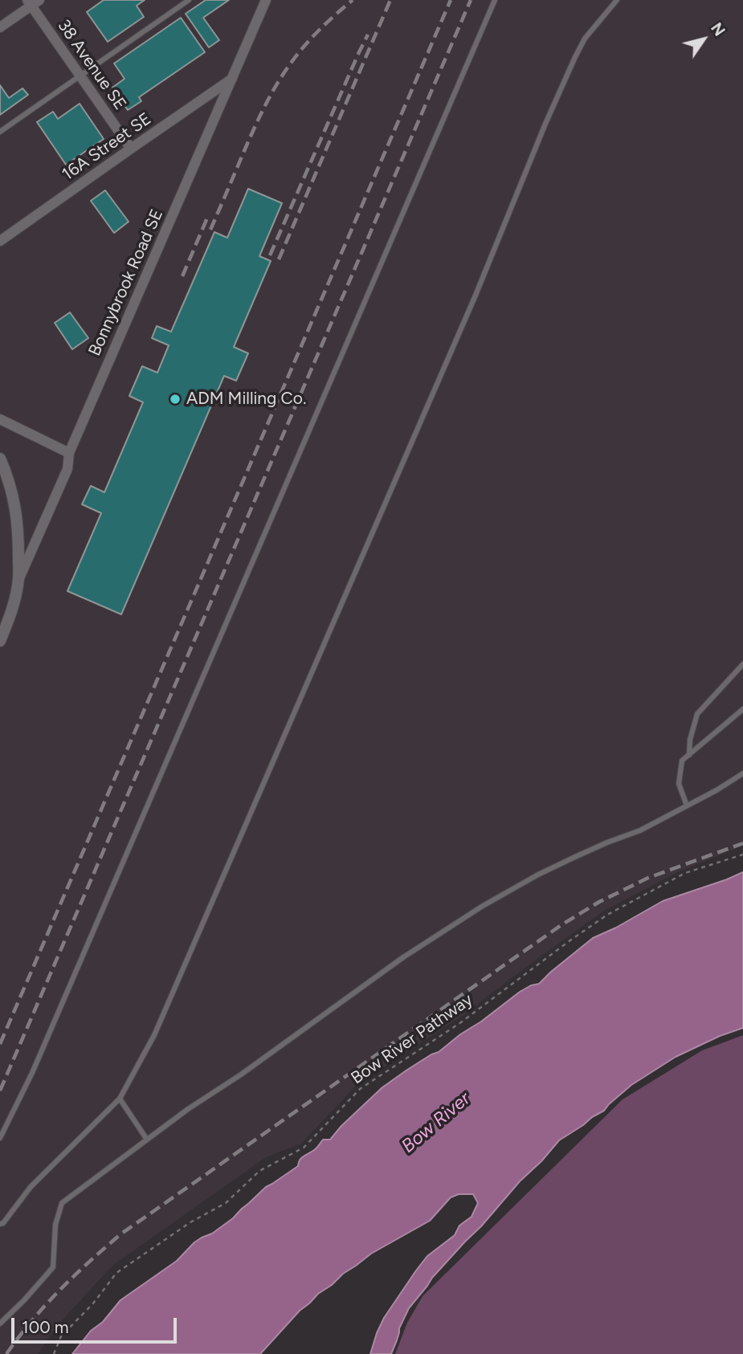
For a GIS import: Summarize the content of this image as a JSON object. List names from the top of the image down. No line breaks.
{"streets":{"street":["38 Avenue SE","16A Street SE","Bonnybrook Road SE"],"path":["Bow River Pathway"]},"crossings":[["38 Avenue SE","16A Street SE"],["16A Street SE","Bonnybrook Road SE"]],"water":["Bow River"],"places":["ADM Milling Co."],"scale_bar":"100 m","north":"top right"}
